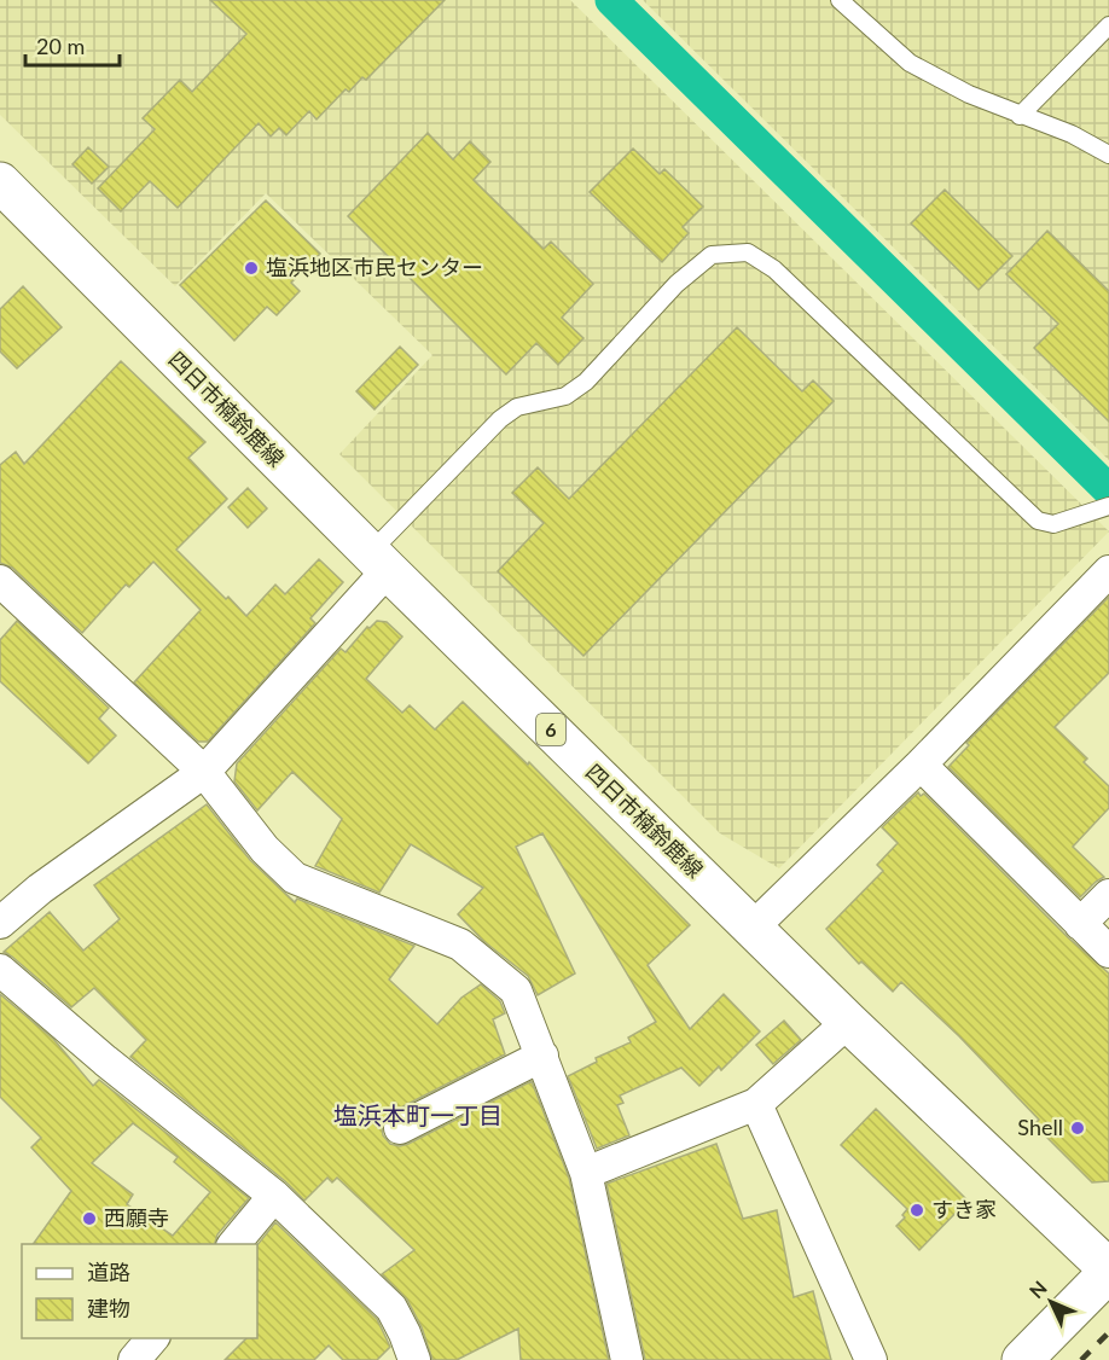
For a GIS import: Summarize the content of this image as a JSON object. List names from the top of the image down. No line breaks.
{"streets":{"main road":["四日市楠鈴鹿線","6"]},"districts":["塩浜本町一丁目"],"places":["塩浜地区市民センター","Shell","すき家","西願寺"],"legend":["道路","建物"],"scale_bar":"20 m","north":"top left"}
